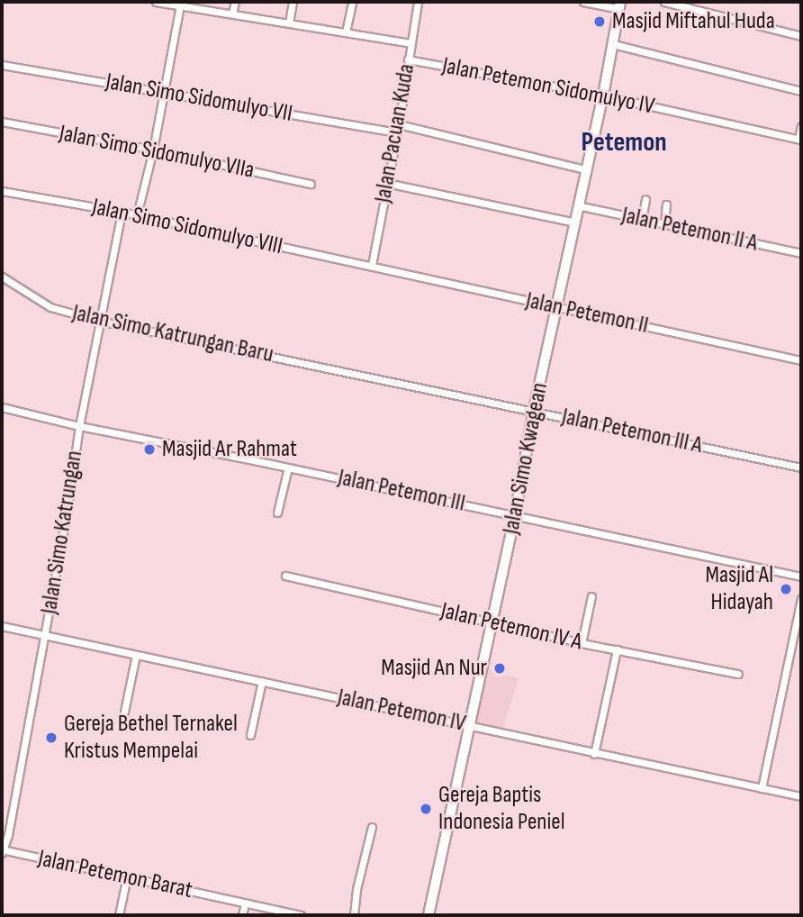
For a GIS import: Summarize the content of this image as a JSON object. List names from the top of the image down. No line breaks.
{"streets":{"street":["Jalan Petemon Sidomulyo IV","Jalan Simo Sidomulyo VII","Jalan Pacuan Kuda","Jalan Simo Sidomulyo VIIa","Jalan Simo Sidomulyo VIII","Jalan Petemon II A","Jalan Petemon II","Jalan Simo Katrungan Baru","Jalan Petemon III A","Jalan Simo Kwagean","Jalan Petemon III","Jalan Simo Katrungan","Jalan Petemon IV A","Jalan Petemon IV","Jalan Petemon Barat"]},"crossings":[["Jalan Petemon Sidomulyo IV","Jalan Pacuan Kuda"],["Jalan Petemon Sidomulyo IV","Jalan Simo Kwagean"],["Jalan Simo Sidomulyo VII","Jalan Pacuan Kuda"],["Jalan Pacuan Kuda","Jalan Simo Sidomulyo VIII"],["Jalan Pacuan Kuda","Jalan Petemon II"],["Jalan Simo Sidomulyo VIII","Jalan Petemon II"],["Jalan Simo Sidomulyo VIII","Jalan Simo Katrungan"],["Jalan Petemon II A","Jalan Simo Kwagean"],["Jalan Petemon II","Jalan Simo Kwagean"],["Jalan Simo Katrungan Baru","Jalan Petemon III A"],["Jalan Simo Katrungan Baru","Jalan Simo Katrungan"],["Jalan Petemon III A","Jalan Simo Kwagean"],["Jalan Simo Kwagean","Jalan Petemon III"],["Jalan Simo Kwagean","Jalan Petemon IV A"],["Jalan Simo Kwagean","Jalan Petemon IV"],["Jalan Petemon III","Jalan Simo Katrungan"],["Jalan Simo Katrungan","Jalan Petemon IV"],["Jalan Simo Katrungan","Jalan Petemon Barat"]],"districts":["Petemon"],"places":["Masjid Miftahul Huda","Masjid Ar Rahmat","Masjid Al Hidayah","Masjid An Nur","Gereja Bethel Ternakel Kristus Mempelai","Gereja Baptis Indonesia Peniel"]}
